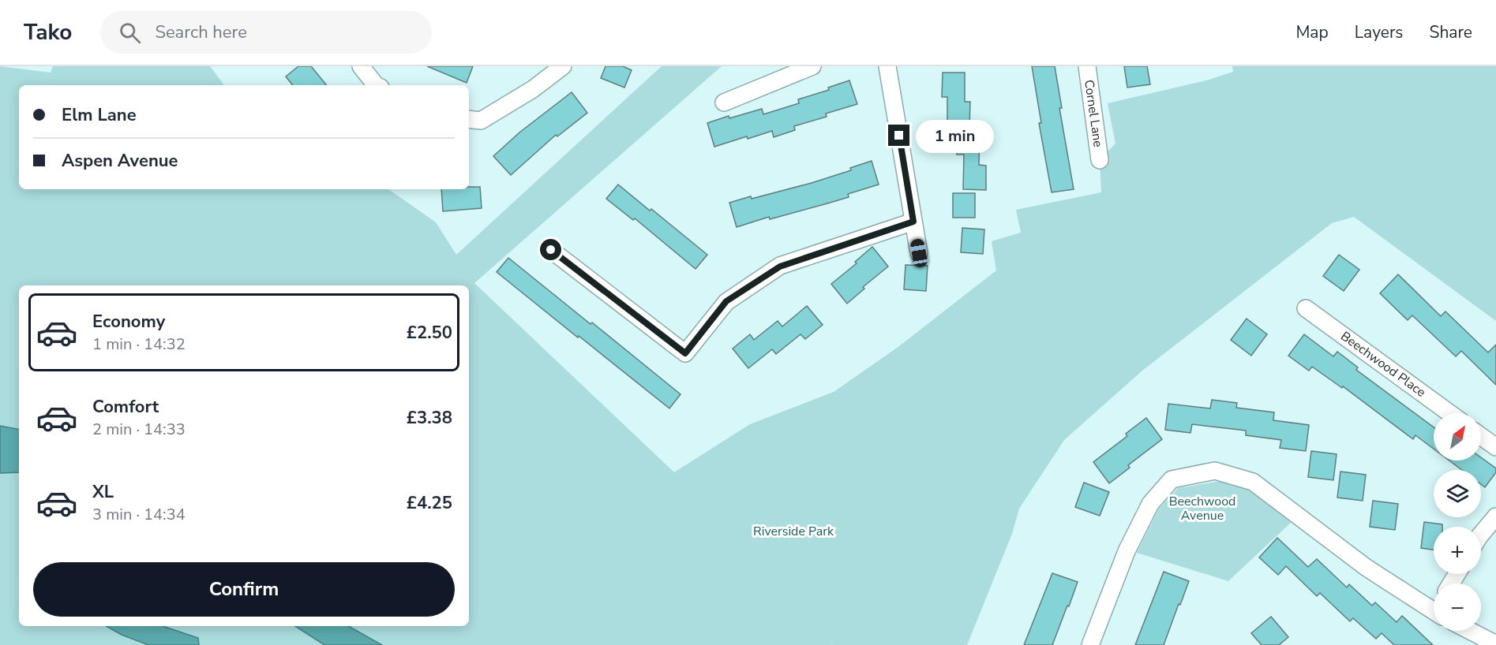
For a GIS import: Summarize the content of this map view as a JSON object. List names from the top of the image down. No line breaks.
{"streets":{"street":["Cornel Lane","Beechwood Place"]},"parks":["Beechwood Avenue","Riverside Park"],"north":"top right","page":{"header":"Tako","search":"Search here","nav":["Map","Layers","Share"],"banner":["Elm Lane","Aspen Avenue"],"bubble":"1 min","list":[{"name":"Economy","note":"1 min · 14:32","value":"£2.50"},{"name":"Comfort","note":"2 min · 14:33","value":"£3.38"},{"name":"XL","note":"3 min · 14:34","value":"£4.25"}],"map_buttons":["+","−"],"buttons":"Confirm"}}
